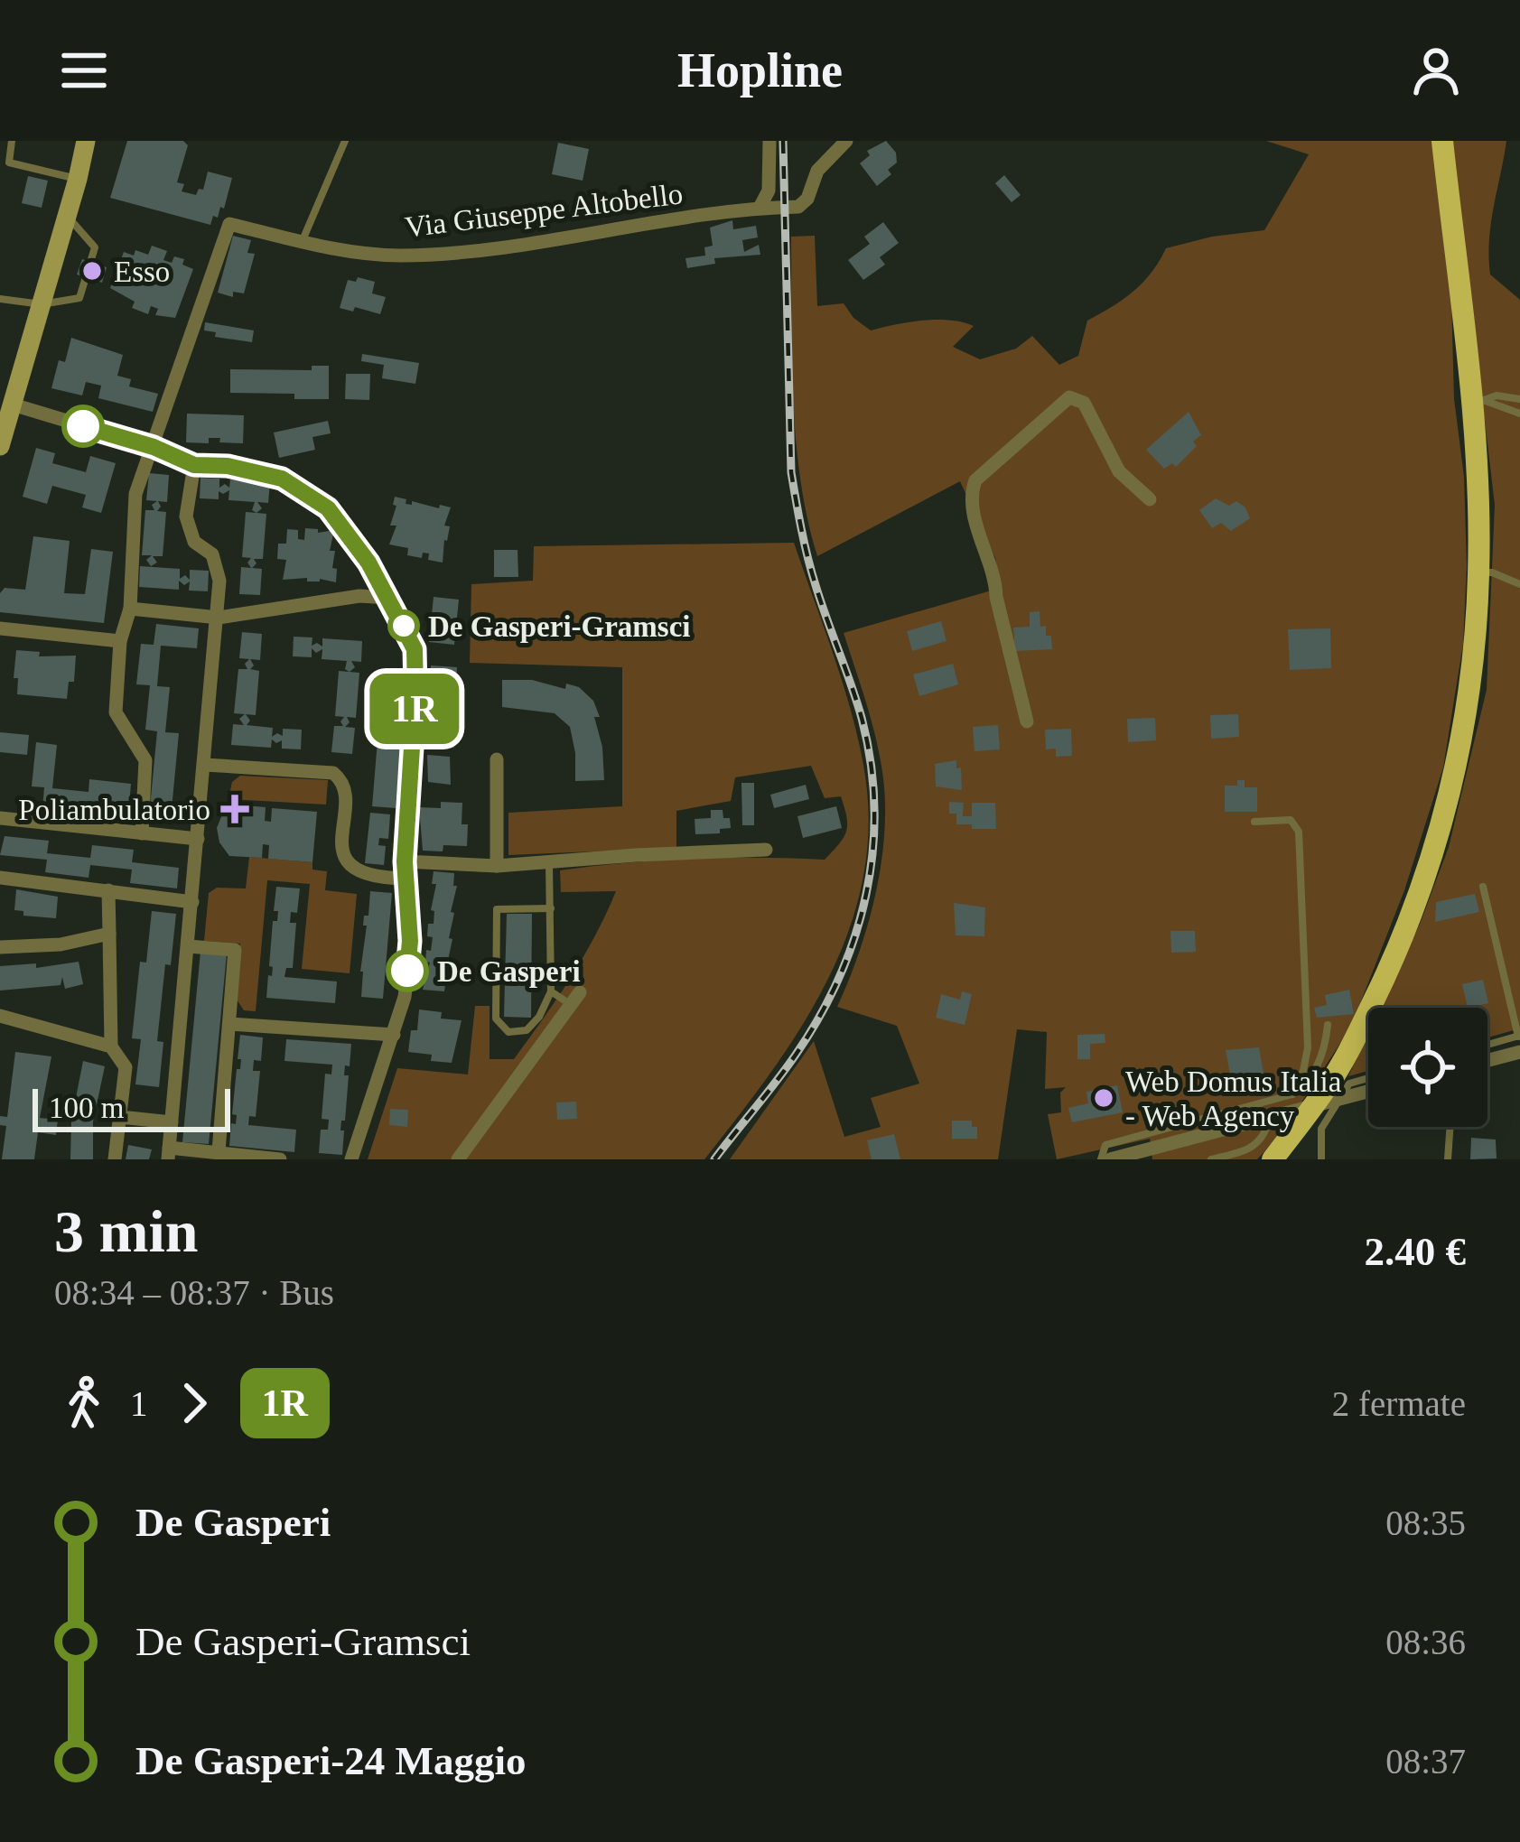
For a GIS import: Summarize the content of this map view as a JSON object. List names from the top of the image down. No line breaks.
{"streets":{"street":["Via Giuseppe Altobello"]},"places":{"other":["Esso","De Gasperi-Gramsci","De Gasperi","Web Domus Italia - Web Agency"],"health":["Poliambulatorio"]},"lines":["bus line 1R"],"scale_bar":"100 m","page":{"header":"Hopline","on_map":"1R","scale":"100 m","heading":["3 min","08:34 – 08:37 · Bus","2.40 €"],"legs":["1","1R","2 fermate"],"list":[{"name":"De Gasperi","value":"08:35"},{"name":"De Gasperi-Gramsci","value":"08:36"},{"name":"De Gasperi-24 Maggio","value":"08:37"}]}}
